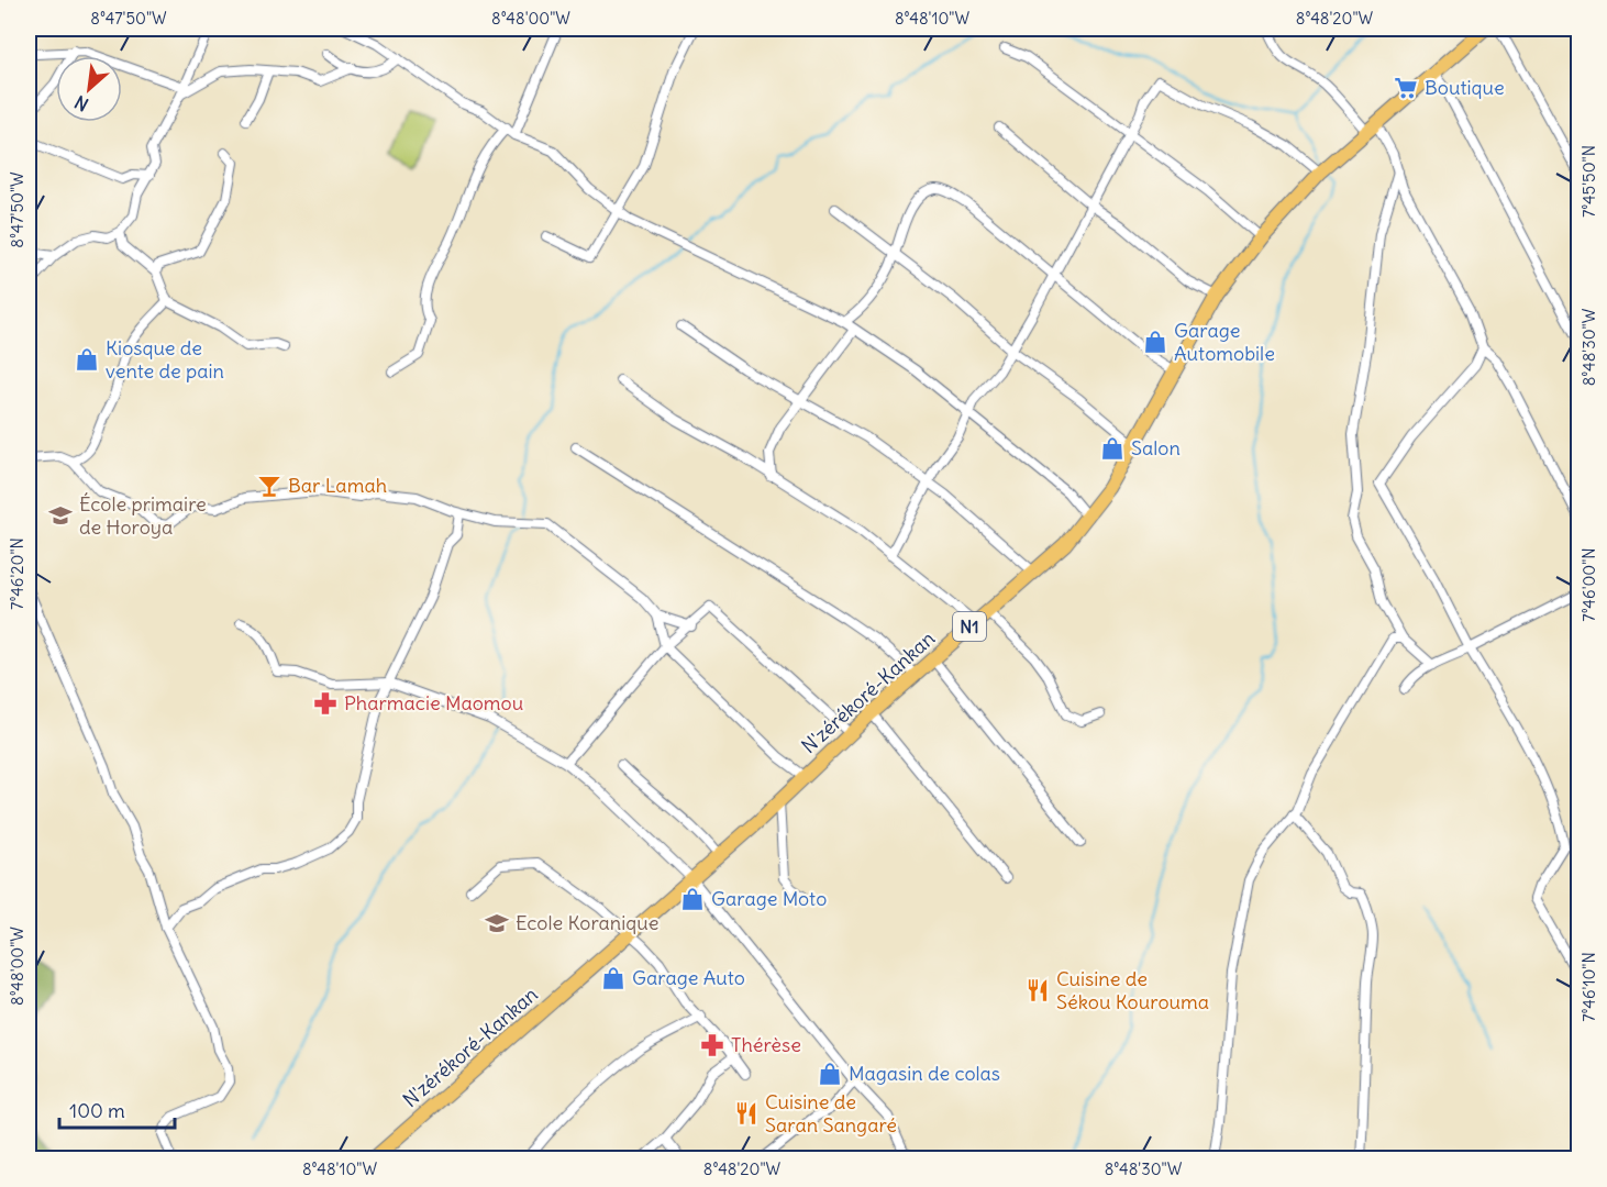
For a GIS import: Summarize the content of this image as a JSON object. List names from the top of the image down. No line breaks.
{"streets":{"highway":["N1","N'zérékoré-Kankan"]},"places":{"supermarket":["Boutique"],"shop":["Garage Automobile","Kiosque de vente de pain","Salon","Garage Moto","Garage Auto","Magasin de colas"],"bar":["Bar Lamah"],"school or university":["École primaire de Horoya","Ecole Koranique"],"pharmacy":["Pharmacie Maomou","Thérèse"],"restaurant":["Cuisine de Sékou Kourouma","Cuisine de Saran Sangaré"]},"scale_bar":"100 m","north":"bottom left","coordinates":["8°47'50\"W","8°48'00\"W","8°48'10\"W","8°48'20\"W","7°45'50\"N","8°48'30\"W","7°46'20\"N","7°46'00\"N","7°46'10\"N"]}
